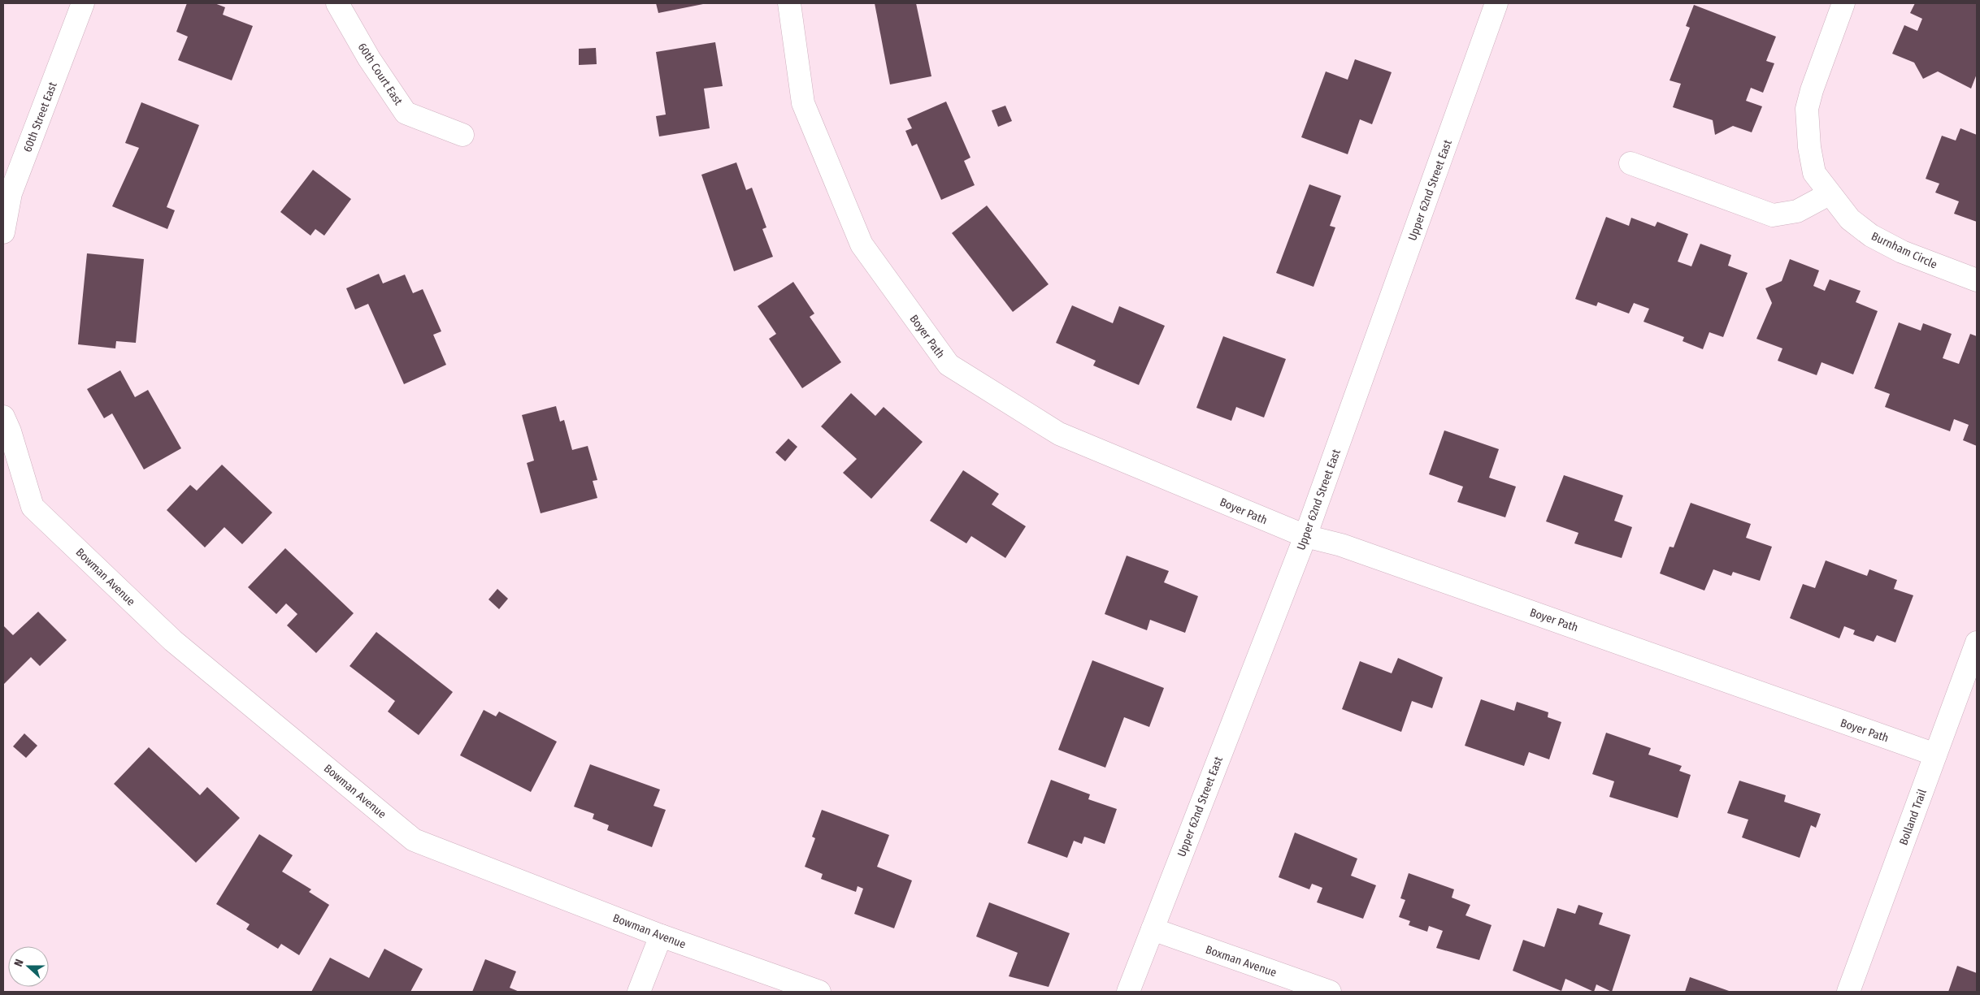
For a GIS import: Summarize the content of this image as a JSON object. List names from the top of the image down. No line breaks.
{"streets":{"street":["60th Court East","60th Street East","Upper 62nd Street East","Burnham Circle","Boyer Path","Bowman Avenue","Bolland Trail","Boxman Avenue"]},"crossings":[["Upper 62nd Street East","Boyer Path"],["Upper 62nd Street East","Boxman Avenue"],["Boyer Path","Bolland Trail"]],"north":"left"}
